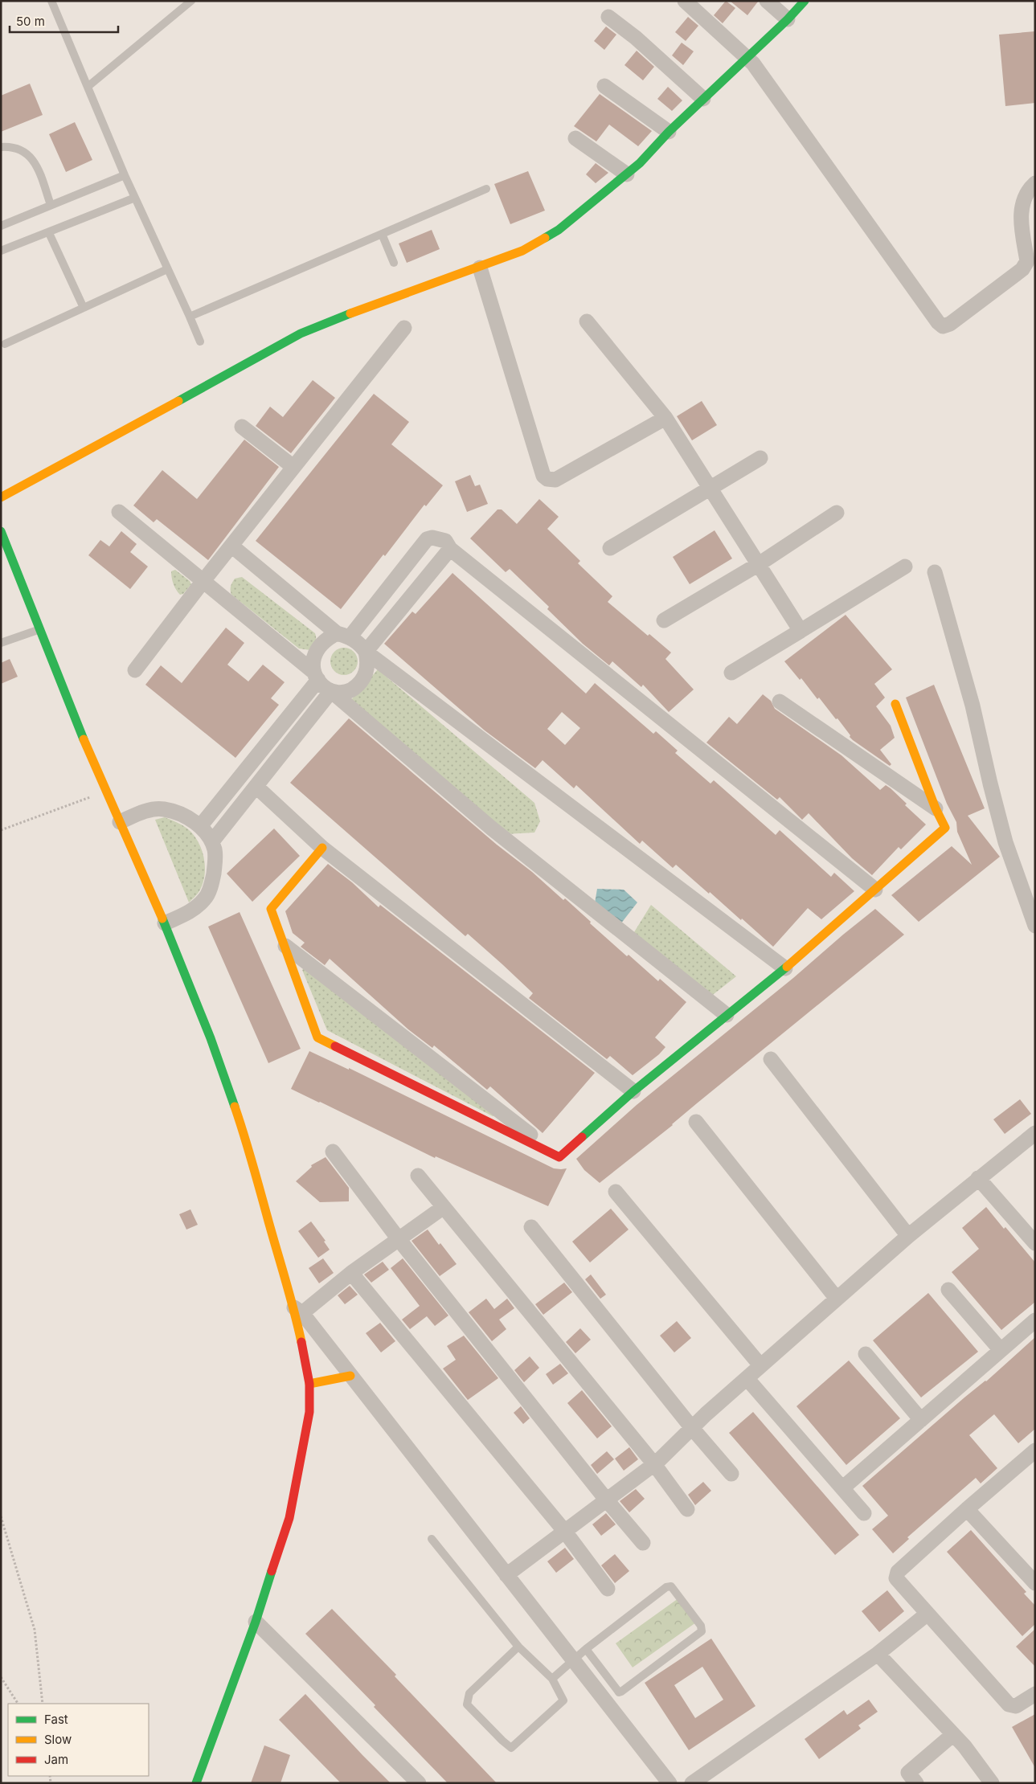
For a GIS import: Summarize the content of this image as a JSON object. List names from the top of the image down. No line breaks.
{"legend":["Fast","Slow","Jam"],"scale_bar":"50 m"}
